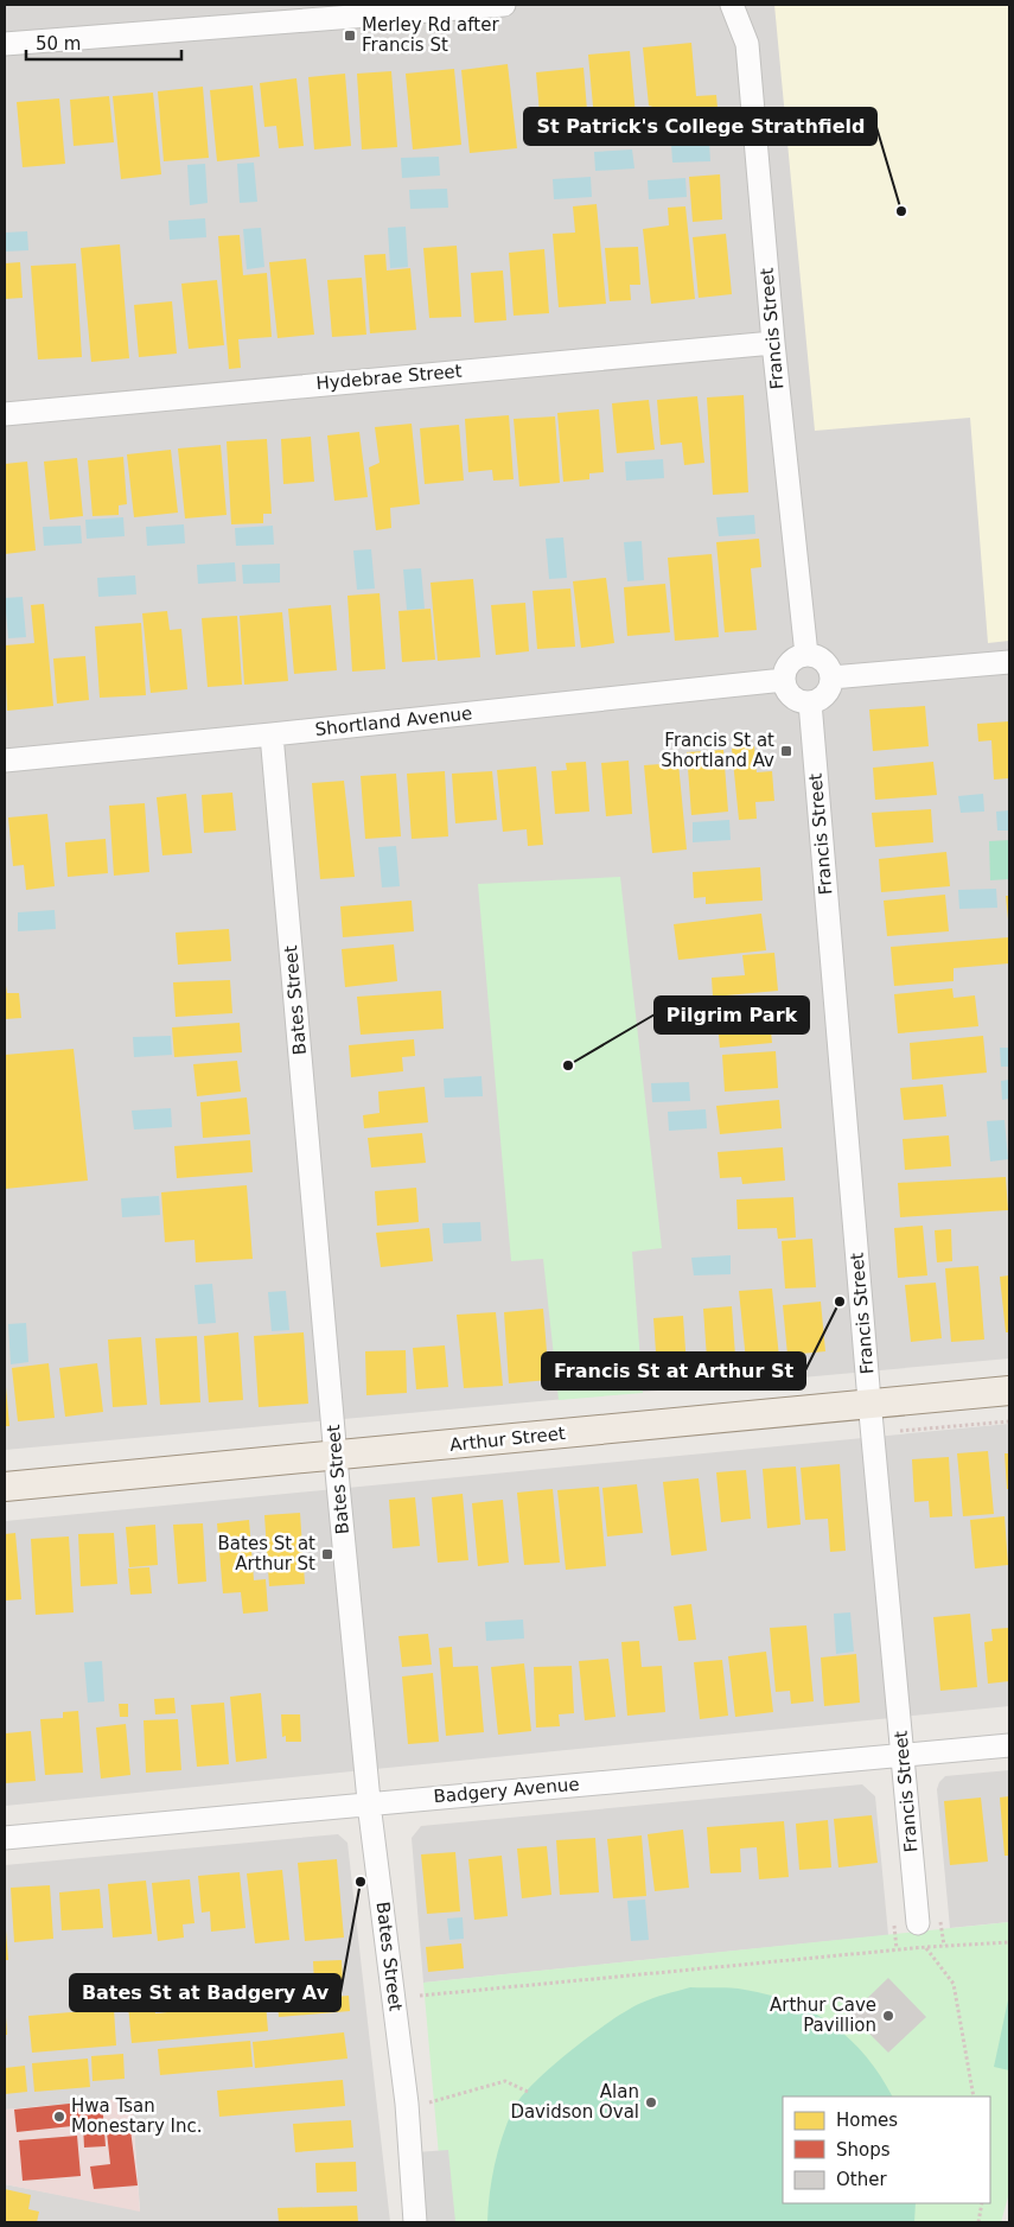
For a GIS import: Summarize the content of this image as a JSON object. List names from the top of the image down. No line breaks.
{"streets":{"main road":["Arthur Street"],"street":["Francis Street","Hydebrae Street","Shortland Avenue","Bates Street","Badgery Avenue"]},"crossings":[["Francis Street","Hydebrae Street"],["Francis Street","Shortland Avenue"],["Francis Street","Arthur Street"],["Francis Street","Badgery Avenue"],["Shortland Avenue","Bates Street"],["Bates Street","Arthur Street"],["Bates Street","Badgery Avenue"]],"places":{"transit":["Merley Rd after Francis St","Francis St at Shortland Av","Bates St at Arthur St"],"other":["St Patrick's College Strathfield","Pilgrim Park","Francis St at Arthur St","Bates St at Badgery Av","Arthur Cave Pavillion","Alan Davidson Oval","Hwa Tsan Monestary Inc."]},"legend":["Homes","Shops","Other"],"scale_bar":"50 m"}
